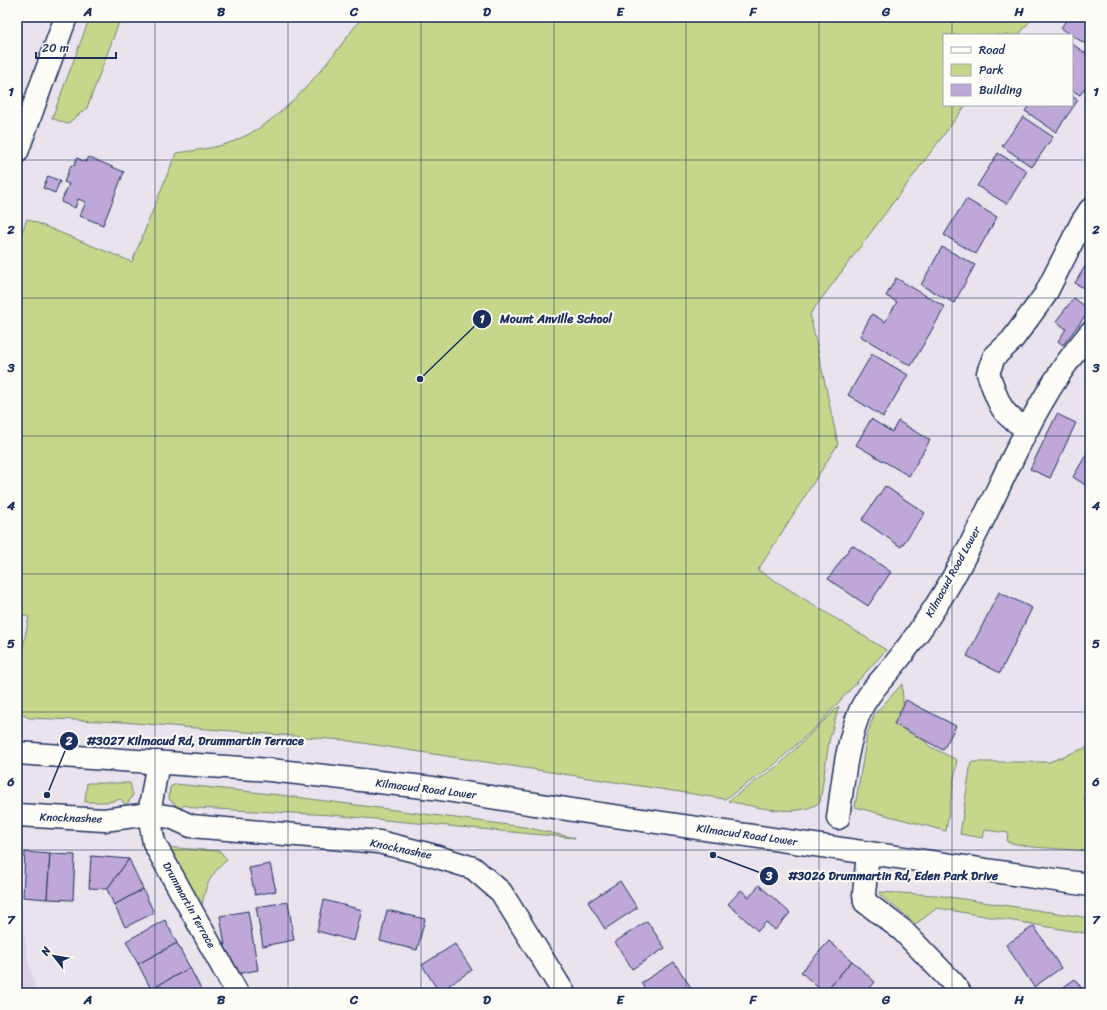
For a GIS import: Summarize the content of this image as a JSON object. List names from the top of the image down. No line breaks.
{"streets":{"street":["Kilmacud Road Lower","Knocknashee","Drummartin Terrace"]},"crossings":[["Knocknashee","Drummartin Terrace"]],"places":["Mount Anville School","#3027 Kilmacud Rd, Drummartin Terrace","#3026 Drummartin Rd, Eden Park Drive"],"legend":["Road","Park","Building"],"scale_bar":"20 m","north":"top left","grid":{"columns":["A","B","C","D","E","F","G","H"],"rows":["1","2","3","4","5","6","7"]}}
